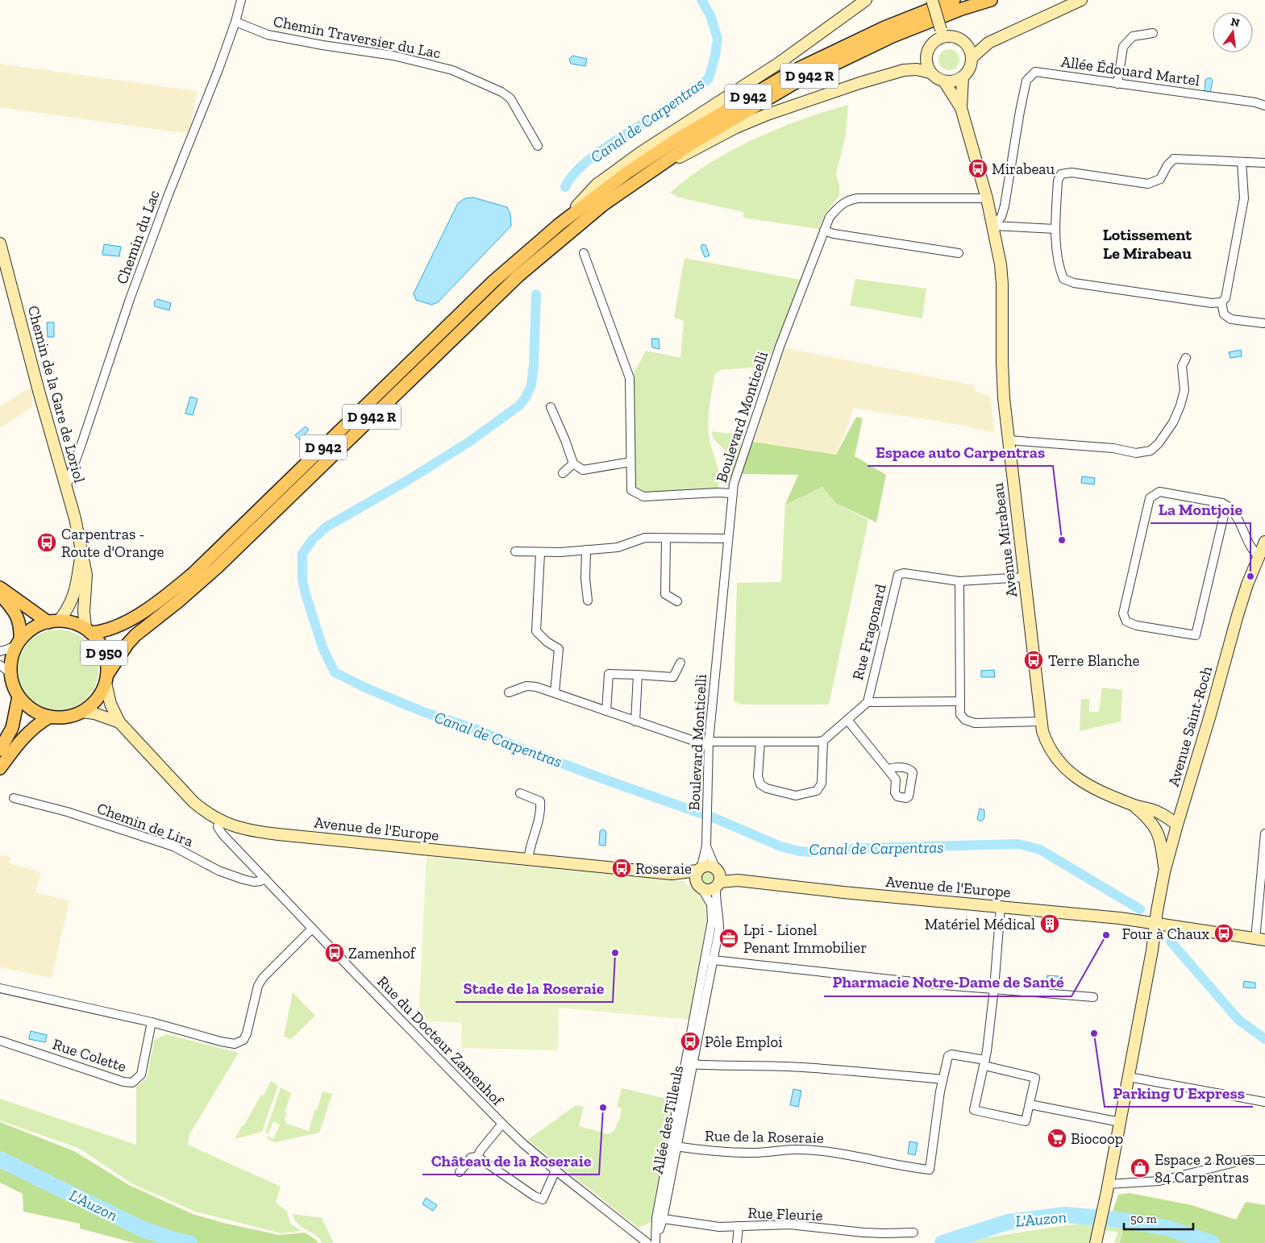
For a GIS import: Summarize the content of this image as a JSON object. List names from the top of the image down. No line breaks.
{"streets":{"main road":["D 942 R","D 942","Chemin de la Gare de Loriol","Avenue Mirabeau","D 950","Avenue Saint-Roch","Avenue de l'Europe"],"street":["Chemin Traversier du Lac","Allée Édouard Martel","Chemin du Lac","Boulevard Monticelli","Rue Fragonard","Chemin de Lira","Rue du Docteur Zamenhof","Rue Colette","Allée des Tilleuls","Rue de la Roseraie","Rue Fleurie"]},"crossings":[["Chemin Traversier du Lac","Chemin du Lac"],["Allée Édouard Martel","Avenue Mirabeau"],["D 942 R","D 942"],["D 942 R","Chemin de la Gare de Loriol"],["D 942 R","D 950"],["D 942 R","Avenue de l'Europe"],["D 942","Chemin de la Gare de Loriol"],["D 942","D 950"],["D 942","Avenue de l'Europe"],["Chemin du Lac","Chemin de la Gare de Loriol"],["Chemin de la Gare de Loriol","D 950"],["Chemin de la Gare de Loriol","Avenue de l'Europe"],["Boulevard Monticelli","Avenue Mirabeau"],["Boulevard Monticelli","Avenue de l'Europe"],["Boulevard Monticelli","Allée des Tilleuls"],["Avenue Mirabeau","Rue Fragonard"],["Avenue Mirabeau","Avenue Saint-Roch"],["D 950","Avenue de l'Europe"],["Avenue Saint-Roch","Avenue de l'Europe"],["Chemin de Lira","Rue du Docteur Zamenhof"],["Avenue de l'Europe","Rue du Docteur Zamenhof"],["Avenue de l'Europe","Allée des Tilleuls"],["Allée des Tilleuls","Rue de la Roseraie"],["Allée des Tilleuls","Rue Fleurie"]],"districts":["Lotissement Le Mirabeau"],"water":["Canal de Carpentras","L'Auzon"],"places":{"bus stop":["Mirabeau","Carpentras - Route d'Orange","Terre Blanche","Roseraie","Four à Chaux","Zamenhof","Pôle Emploi"],"other":["Espace auto Carpentras","La Montjoie","Pharmacie Notre-Dame de Santé","Stade de la Roseraie","Parking U Express","Château de la Roseraie"],"building":["Matériel Médical"],"office":["Lpi - Lionel Penant Immobilier"],"supermarket":["Biocoop"],"shop":["Espace 2 Roues 84 Carpentras"]},"scale_bar":"50 m","north":"top"}
